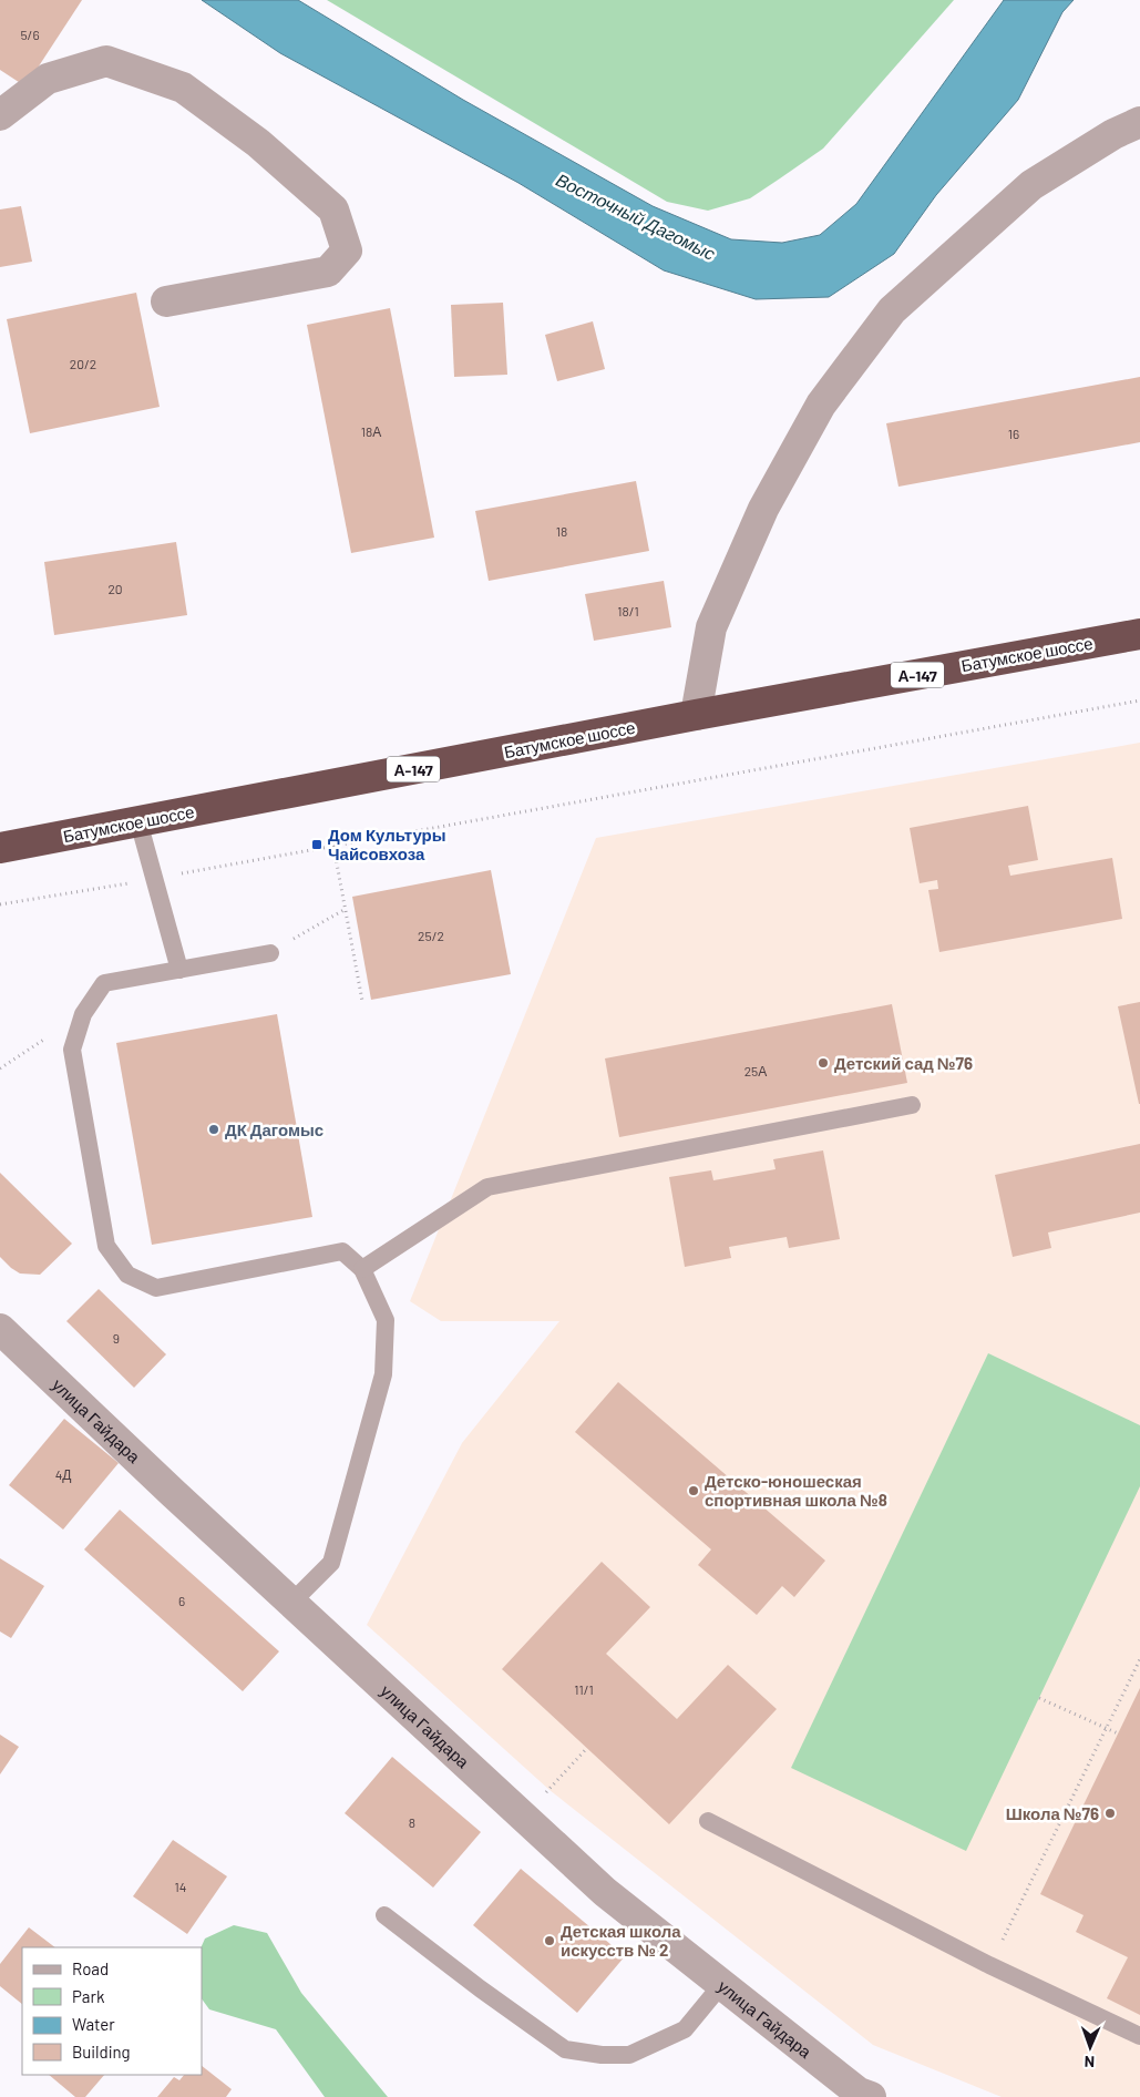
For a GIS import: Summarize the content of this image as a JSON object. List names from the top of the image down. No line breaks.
{"streets":{"highway":["Батумское шоссе","А-147"],"street":["улица Гайдара"]},"water":["Восточный Дагомыс"],"places":{"transit":["Дом Культуры Чайсовхоза"],"other":["Детский сад №76","ДК Дагомыс","Детско-юношеская спортивная школа №8","Школа №76","Детская школа искусств № 2"]},"house_numbers":["5/6","20/2","18А","16","18","20","18/1","25/2","25А","9","4Д","6","11/1","8","14"],"legend":["Road","Park","Water","Building"],"north":"bottom"}
